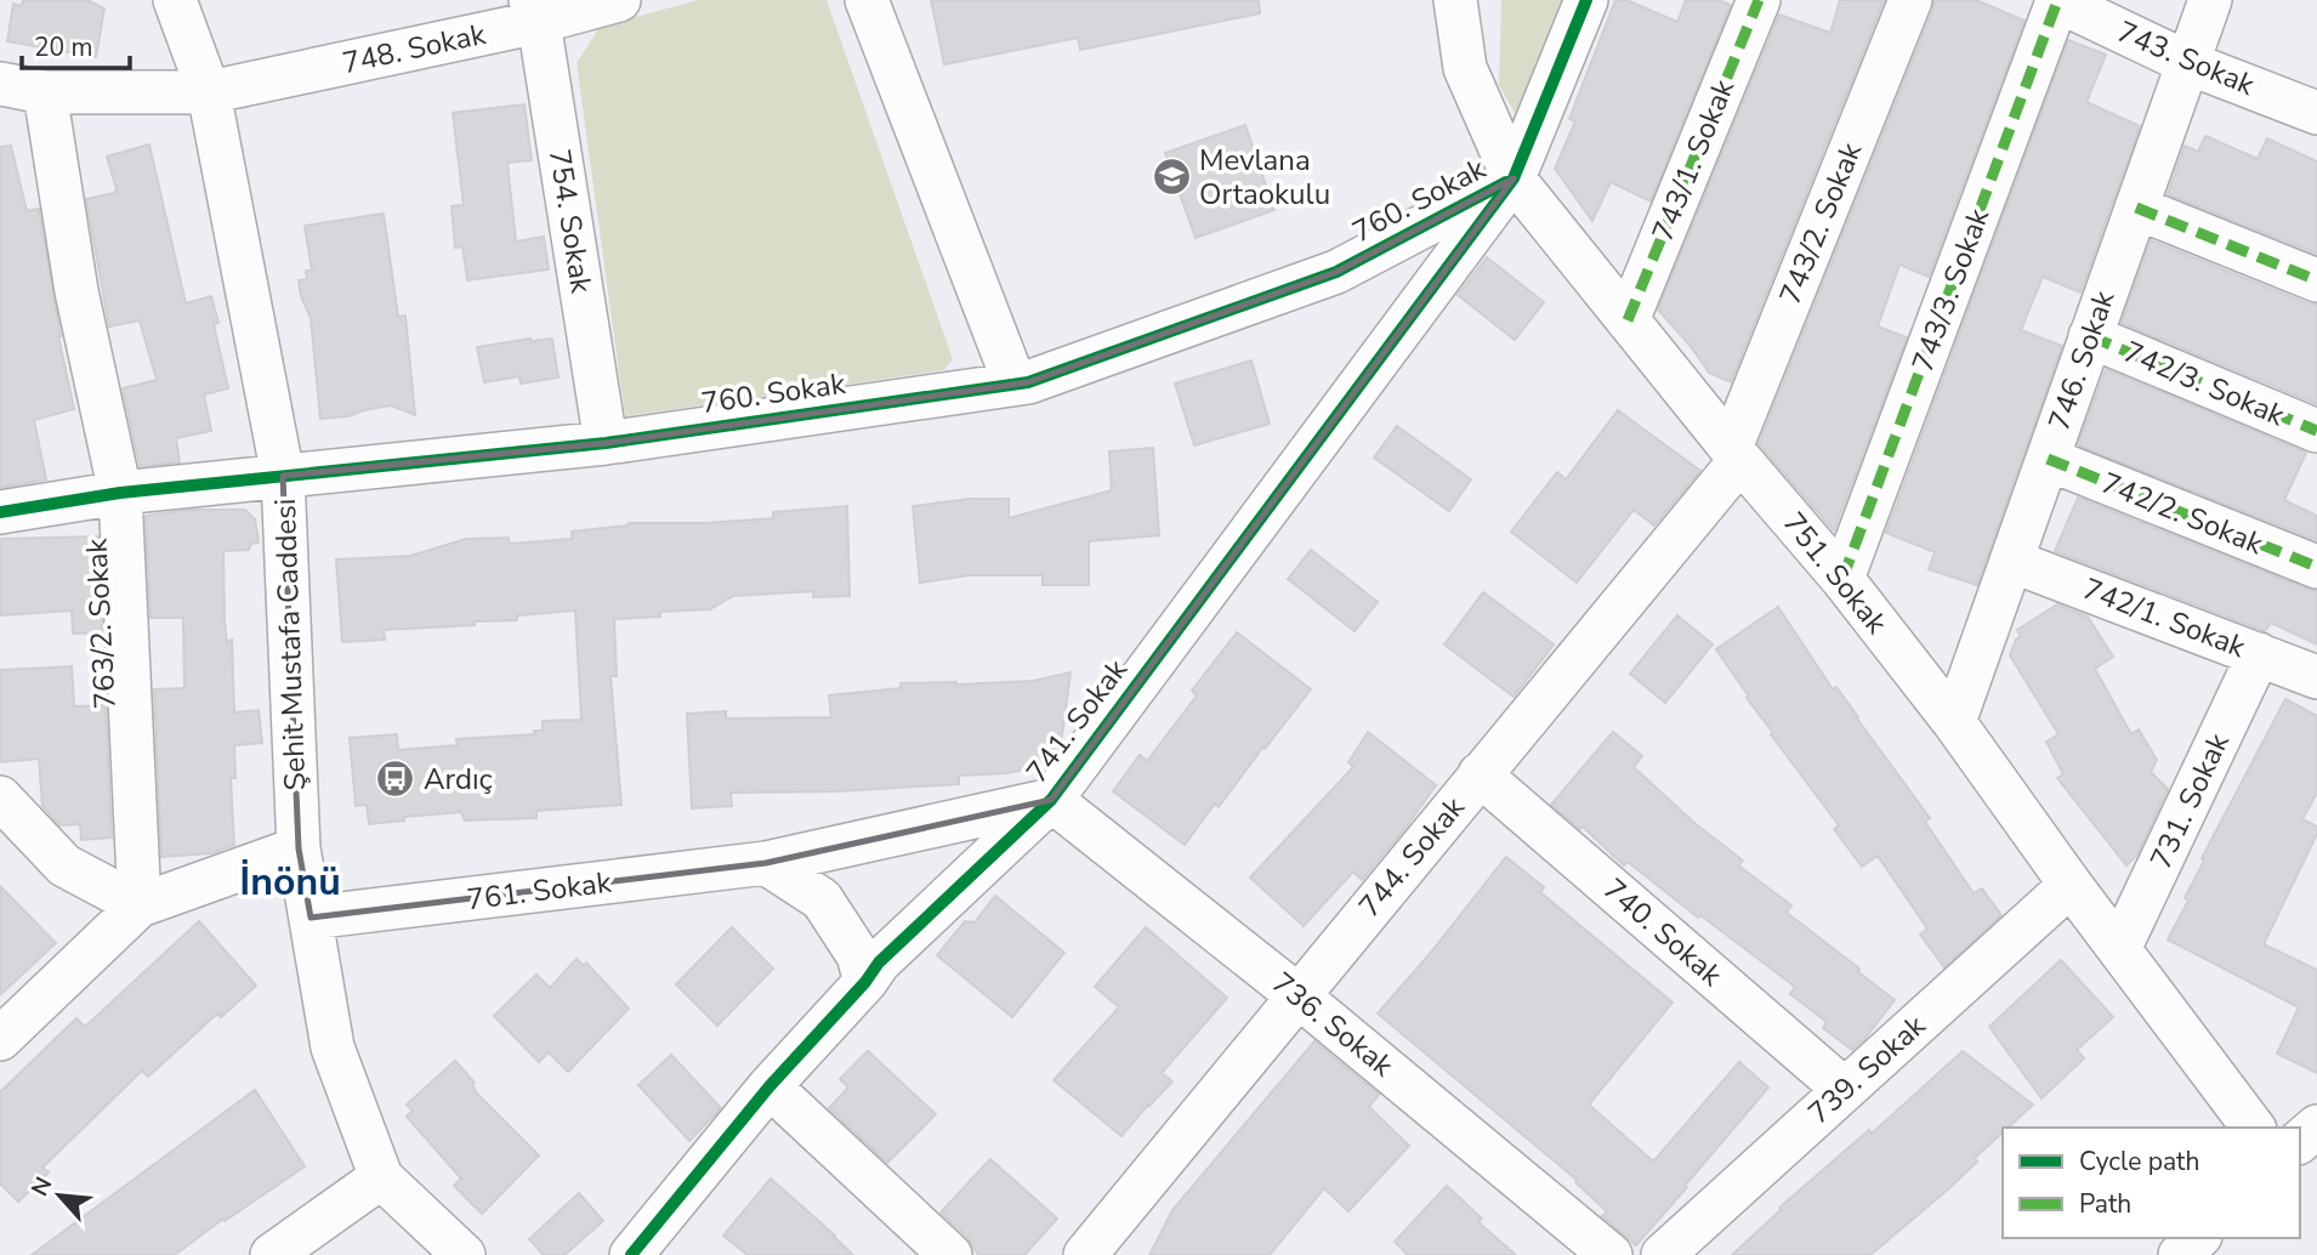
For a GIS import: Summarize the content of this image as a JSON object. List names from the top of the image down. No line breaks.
{"streets":{"street":["748. Sokak","743. Sokak","743/1. Sokak","760. Sokak","754. Sokak","743/2. Sokak","743/3. Sokak","746. Sokak","742/3. Sokak","742/2. Sokak","751. Sokak","742/1. Sokak","763/2. Sokak","Şehit Mustafa Caddesi","741. Sokak","731. Sokak","744. Sokak","761. Sokak","740. Sokak","736. Sokak","739. Sokak"]},"crossings":[["748. Sokak","754. Sokak"],["748. Sokak","763/2. Sokak"],["748. Sokak","Şehit Mustafa Caddesi"],["743. Sokak","743/3. Sokak"],["743. Sokak","746. Sokak"],["743/1. Sokak","751. Sokak"],["760. Sokak","754. Sokak"],["760. Sokak","751. Sokak"],["760. Sokak","763/2. Sokak"],["760. Sokak","Şehit Mustafa Caddesi"],["760. Sokak","741. Sokak"],["743/2. Sokak","751. Sokak"],["743/2. Sokak","744. Sokak"],["743/3. Sokak","751. Sokak"],["746. Sokak","742/3. Sokak"],["746. Sokak","742/2. Sokak"],["746. Sokak","751. Sokak"],["746. Sokak","742/1. Sokak"],["751. Sokak","741. Sokak"],["751. Sokak","731. Sokak"],["751. Sokak","744. Sokak"],["751. Sokak","739. Sokak"],["742/1. Sokak","731. Sokak"],["Şehit Mustafa Caddesi","761. Sokak"],["741. Sokak","761. Sokak"],["741. Sokak","736. Sokak"],["744. Sokak","740. Sokak"],["744. Sokak","736. Sokak"],["761. Sokak","736. Sokak"],["740. Sokak","739. Sokak"]],"districts":["İnönü"],"places":{"school or university":["Mevlana Ortaokulu"],"bus stop":["Ardıç"]},"legend":["Cycle path","Path"],"scale_bar":"20 m","north":"top left"}
